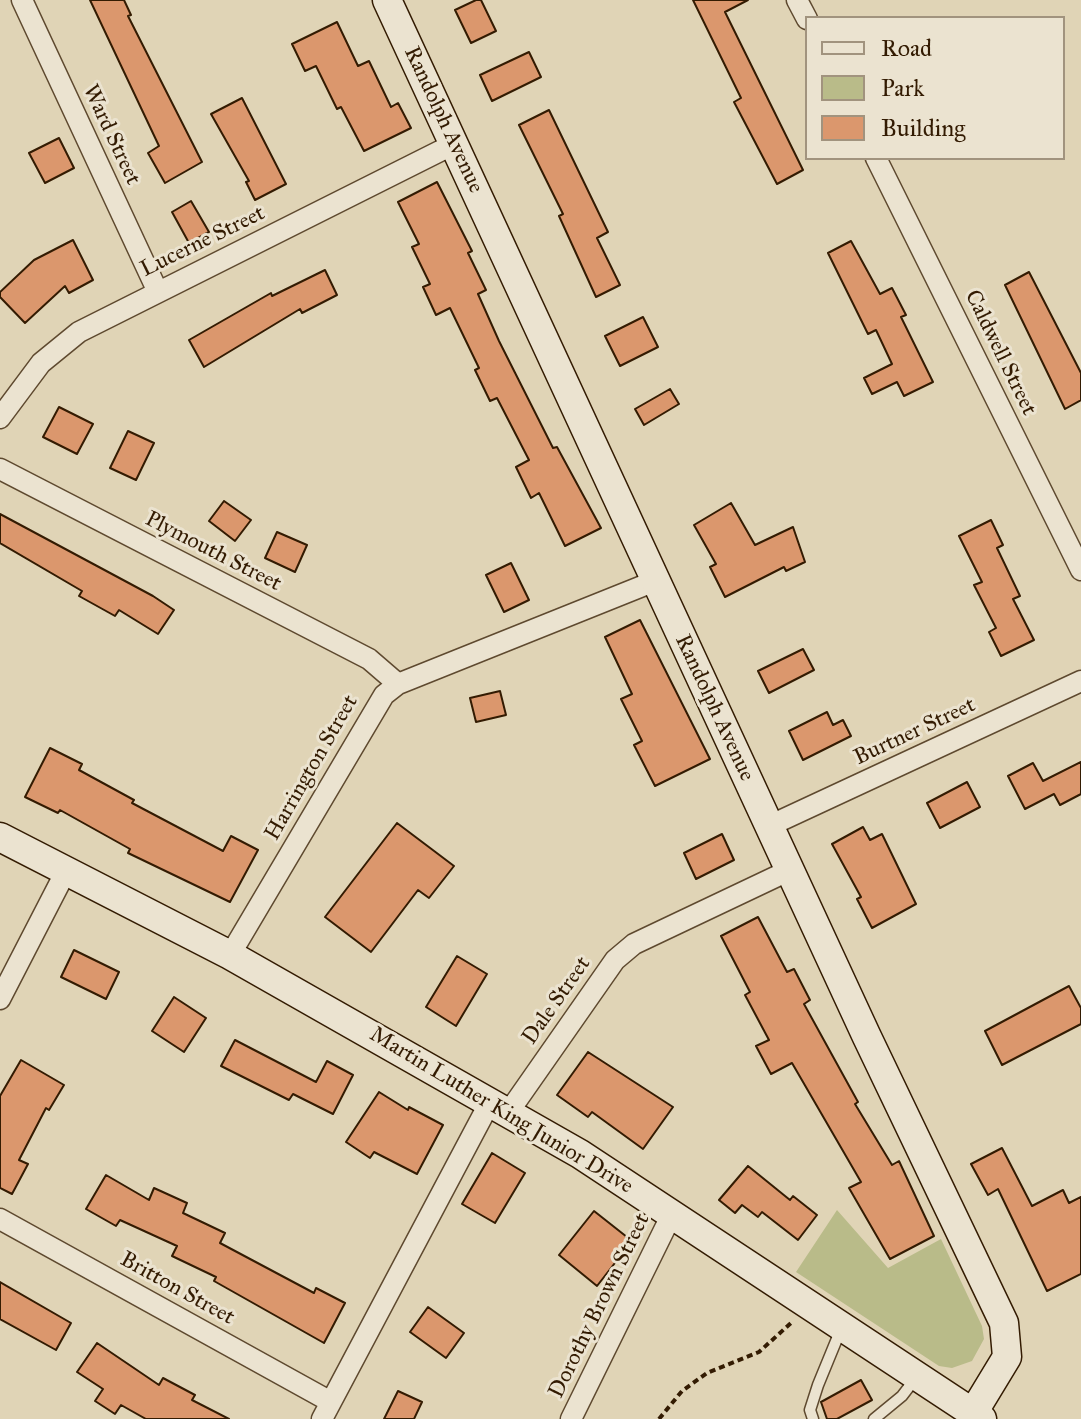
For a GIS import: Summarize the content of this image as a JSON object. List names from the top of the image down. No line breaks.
{"streets":{"street":["Randolph Avenue","Ward Street","Lucerne Street","Caldwell Street","Plymouth Street","Burtner Street","Harrington Street","Dale Street","Martin Luther King Junior Drive","Britton Street","Dorothy Brown Street"]},"crossings":[["Randolph Avenue","Lucerne Street"],["Randolph Avenue","Burtner Street"],["Randolph Avenue","Harrington Street"],["Randolph Avenue","Dale Street"],["Randolph Avenue","Martin Luther King Junior Drive"],["Ward Street","Lucerne Street"],["Plymouth Street","Harrington Street"],["Harrington Street","Martin Luther King Junior Drive"],["Dale Street","Martin Luther King Junior Drive"],["Dale Street","Britton Street"],["Martin Luther King Junior Drive","Dorothy Brown Street"]],"legend":["Road","Park","Building"]}
